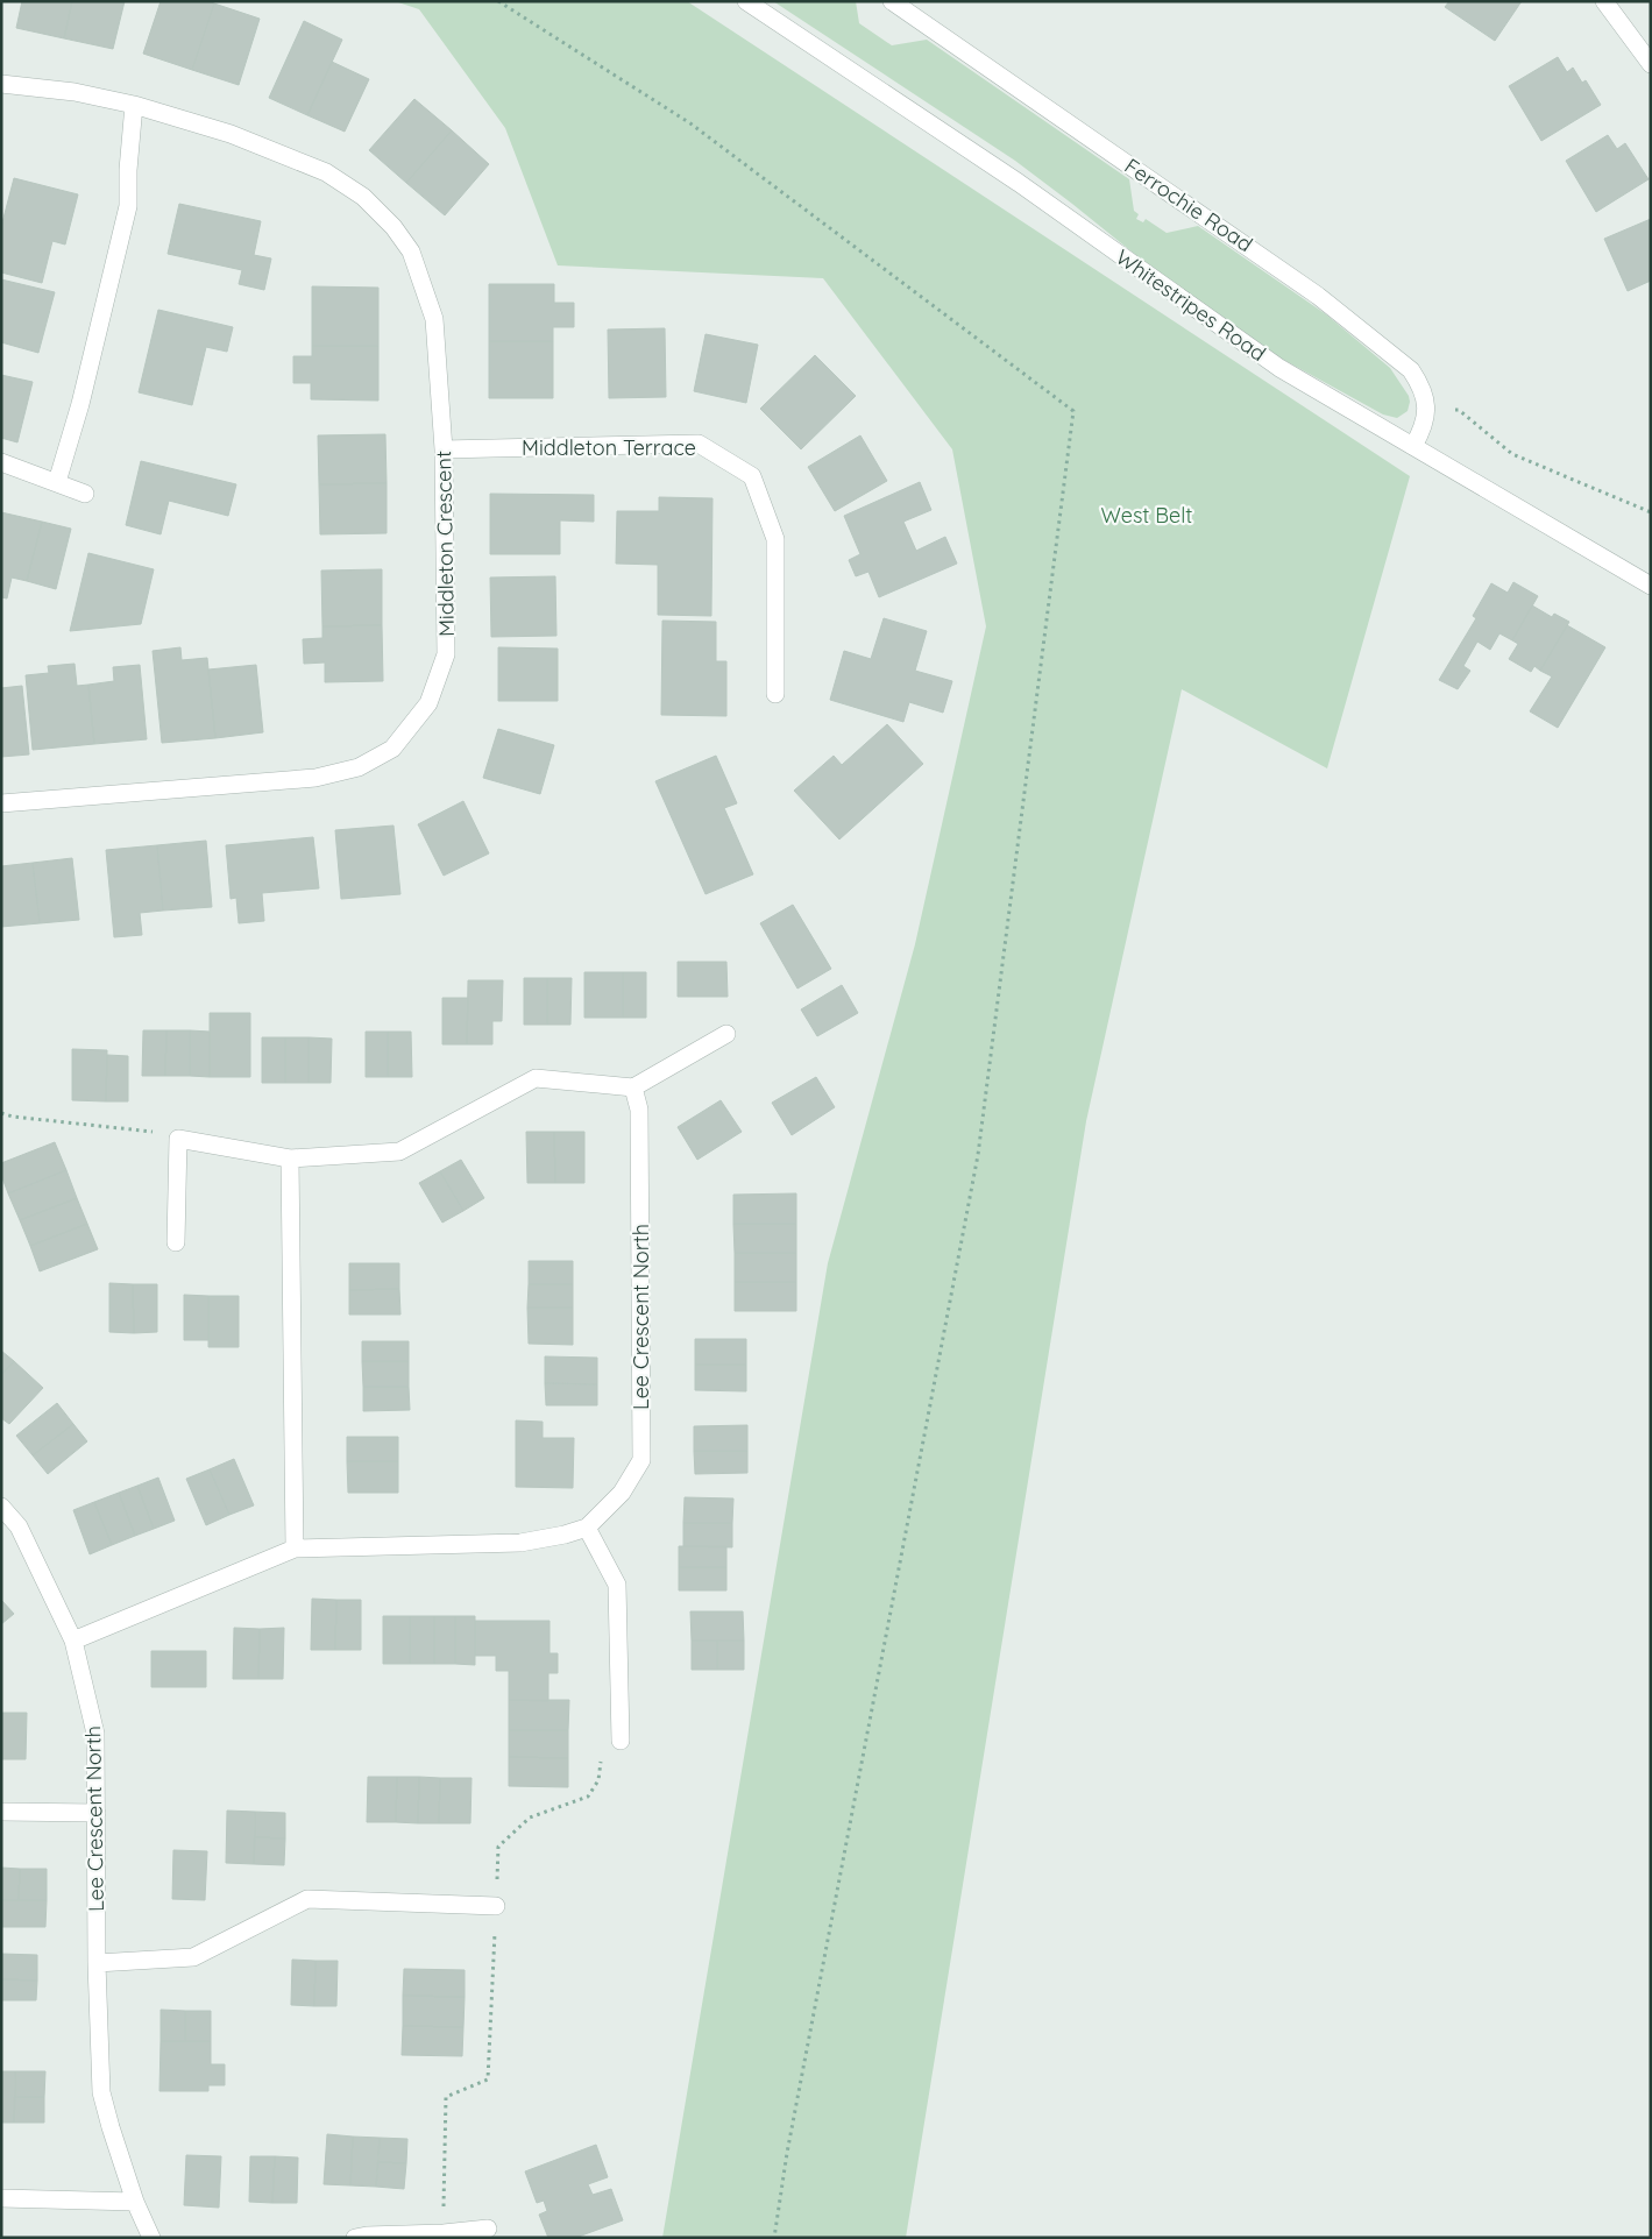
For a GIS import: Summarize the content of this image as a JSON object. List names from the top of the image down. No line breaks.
{"streets":{"street":["Ferrochie Road","Whitestripes Road","Middleton Terrace","Middleton Crescent","Lee Crescent North"]},"crossings":[["Middleton Terrace","Middleton Crescent"]],"parks":["West Belt"]}
